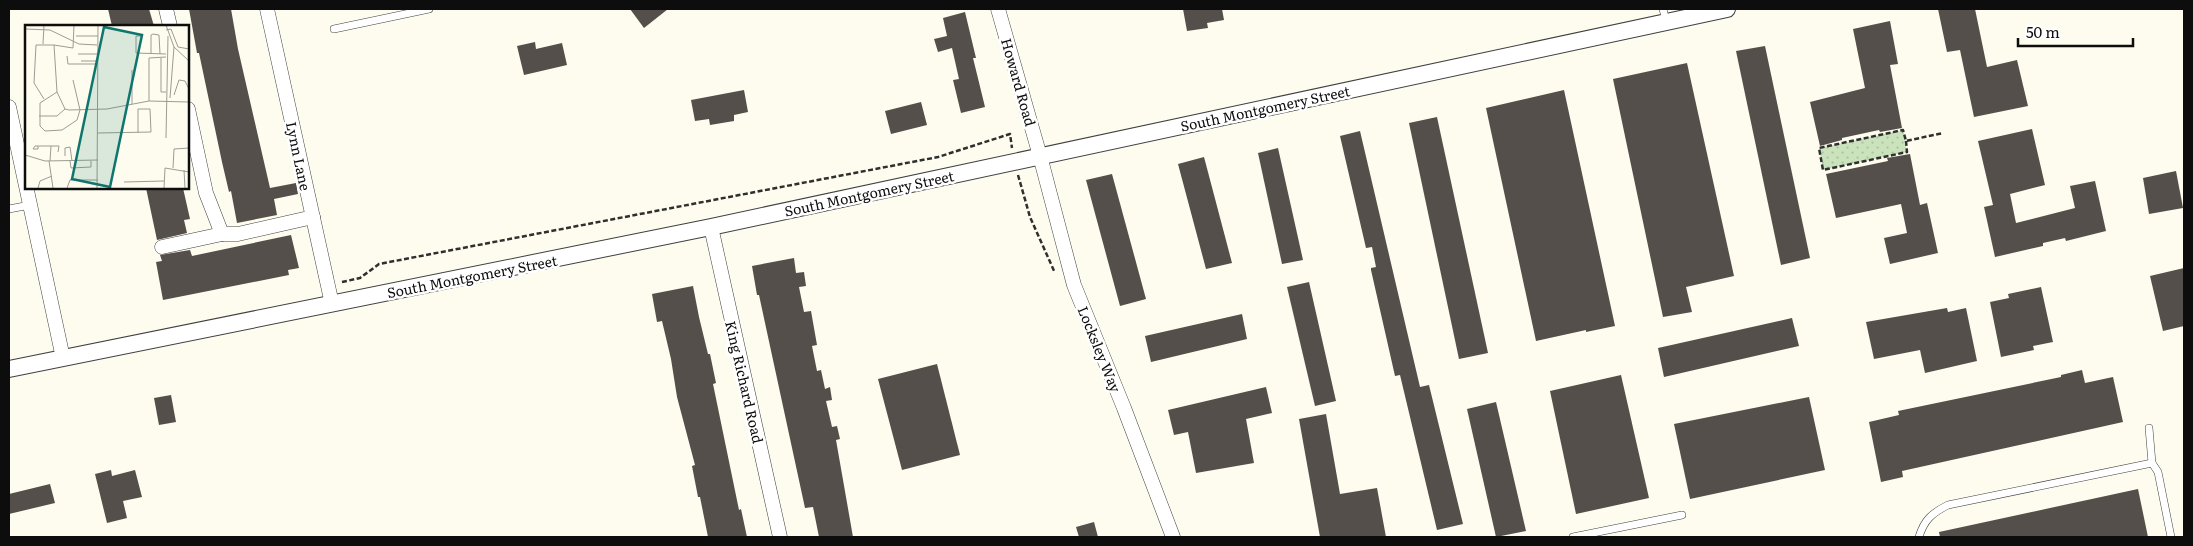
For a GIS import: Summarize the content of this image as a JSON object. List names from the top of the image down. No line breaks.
{"streets":{"street":["Howard Road","South Montgomery Street","Lynn Lane","Locksley Way","King Richard Road"]},"crossings":[["Howard Road","South Montgomery Street"],["Howard Road","Locksley Way"],["South Montgomery Street","Lynn Lane"],["South Montgomery Street","Locksley Way"],["South Montgomery Street","King Richard Road"]],"scale_bar":"50 m"}
